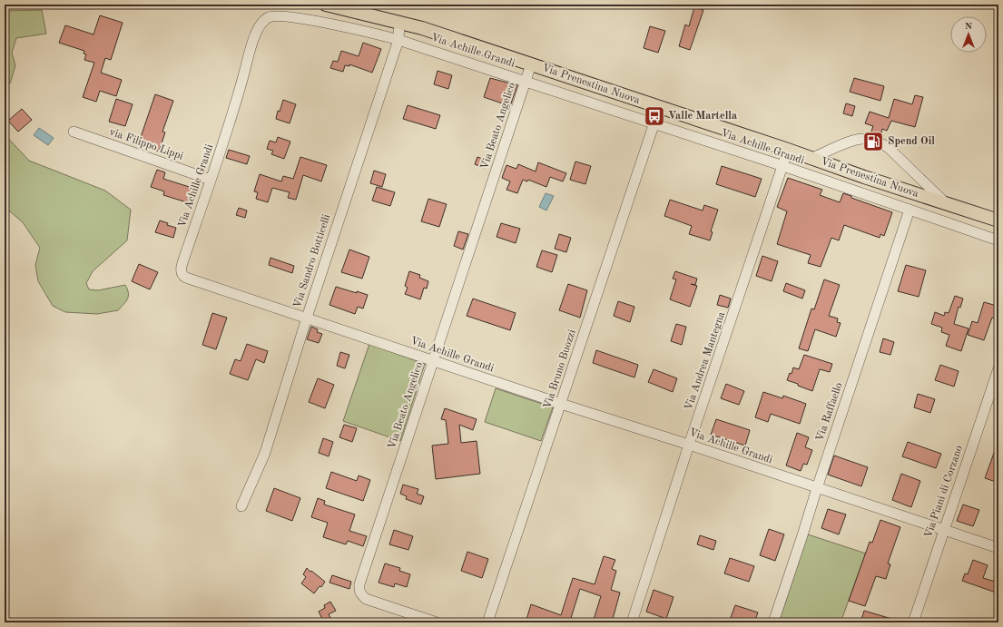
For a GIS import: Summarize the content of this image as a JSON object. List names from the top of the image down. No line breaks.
{"streets":{"main road":["Via Prenestina Nuova"],"street":["Via Achille Grandi","Via Beato Angelico","via Filippo Lippi","Via Sandro Botticelli","Via Andrea Mantegna","Via Bruno Buozzi","Via Raffaello","Via Piani di Corzano"]},"crossings":[["Via Achille Grandi","Via Beato Angelico"],["Via Achille Grandi","via Filippo Lippi"],["Via Achille Grandi","Via Sandro Botticelli"],["Via Achille Grandi","Via Andrea Mantegna"],["Via Achille Grandi","Via Bruno Buozzi"],["Via Achille Grandi","Via Raffaello"],["Via Achille Grandi","Via Piani di Corzano"],["Via Prenestina Nuova","Via Beato Angelico"],["Via Prenestina Nuova","Via Sandro Botticelli"],["Via Prenestina Nuova","Via Andrea Mantegna"]],"places":{"bus stop":["Valle Martella"],"fuel station":["Spend Oil"]},"north":"top"}
